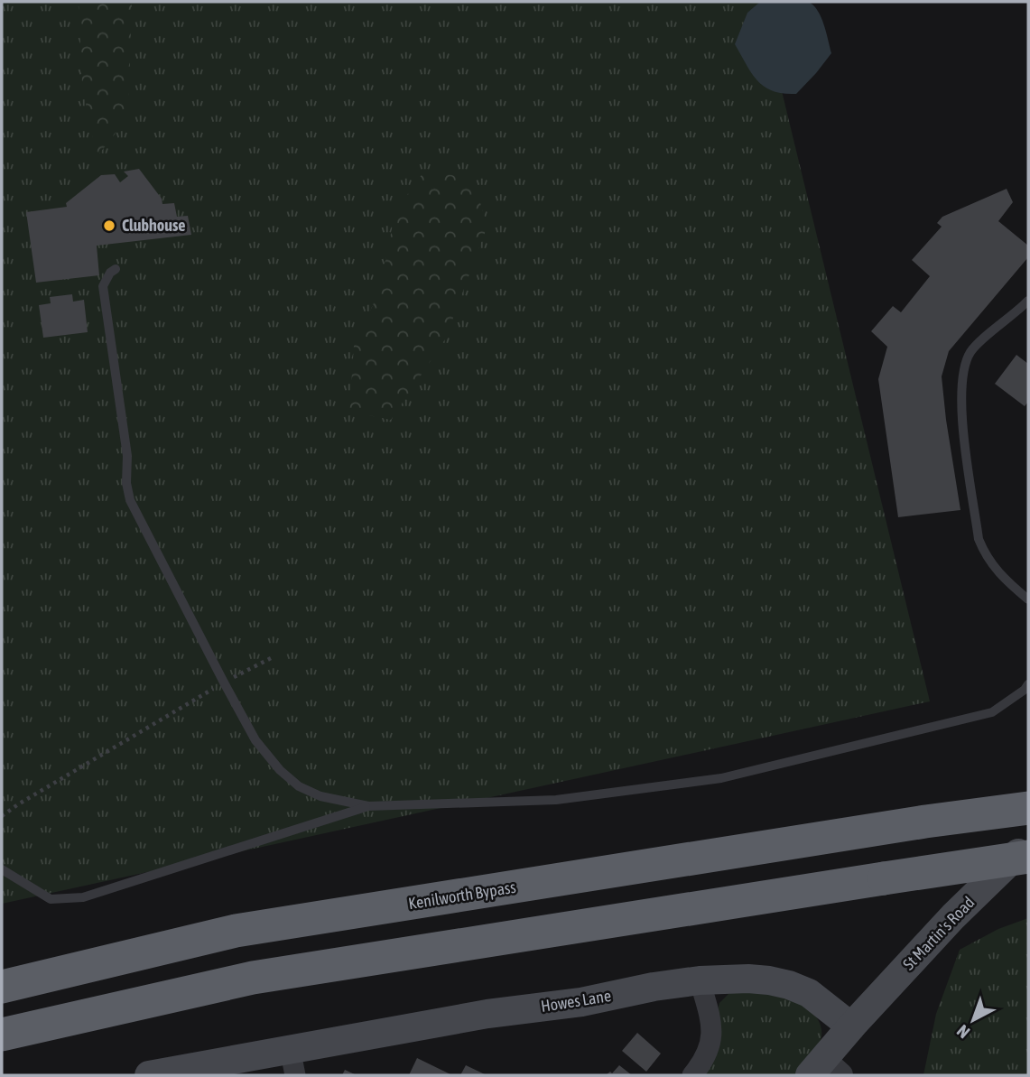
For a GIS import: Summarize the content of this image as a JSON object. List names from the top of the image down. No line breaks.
{"streets":{"highway":["Kenilworth Bypass"],"main road":["St Martin's Road","Howes Lane"]},"crossings":[["St Martin's Road","Howes Lane"]],"places":["Clubhouse"],"north":"bottom left"}
